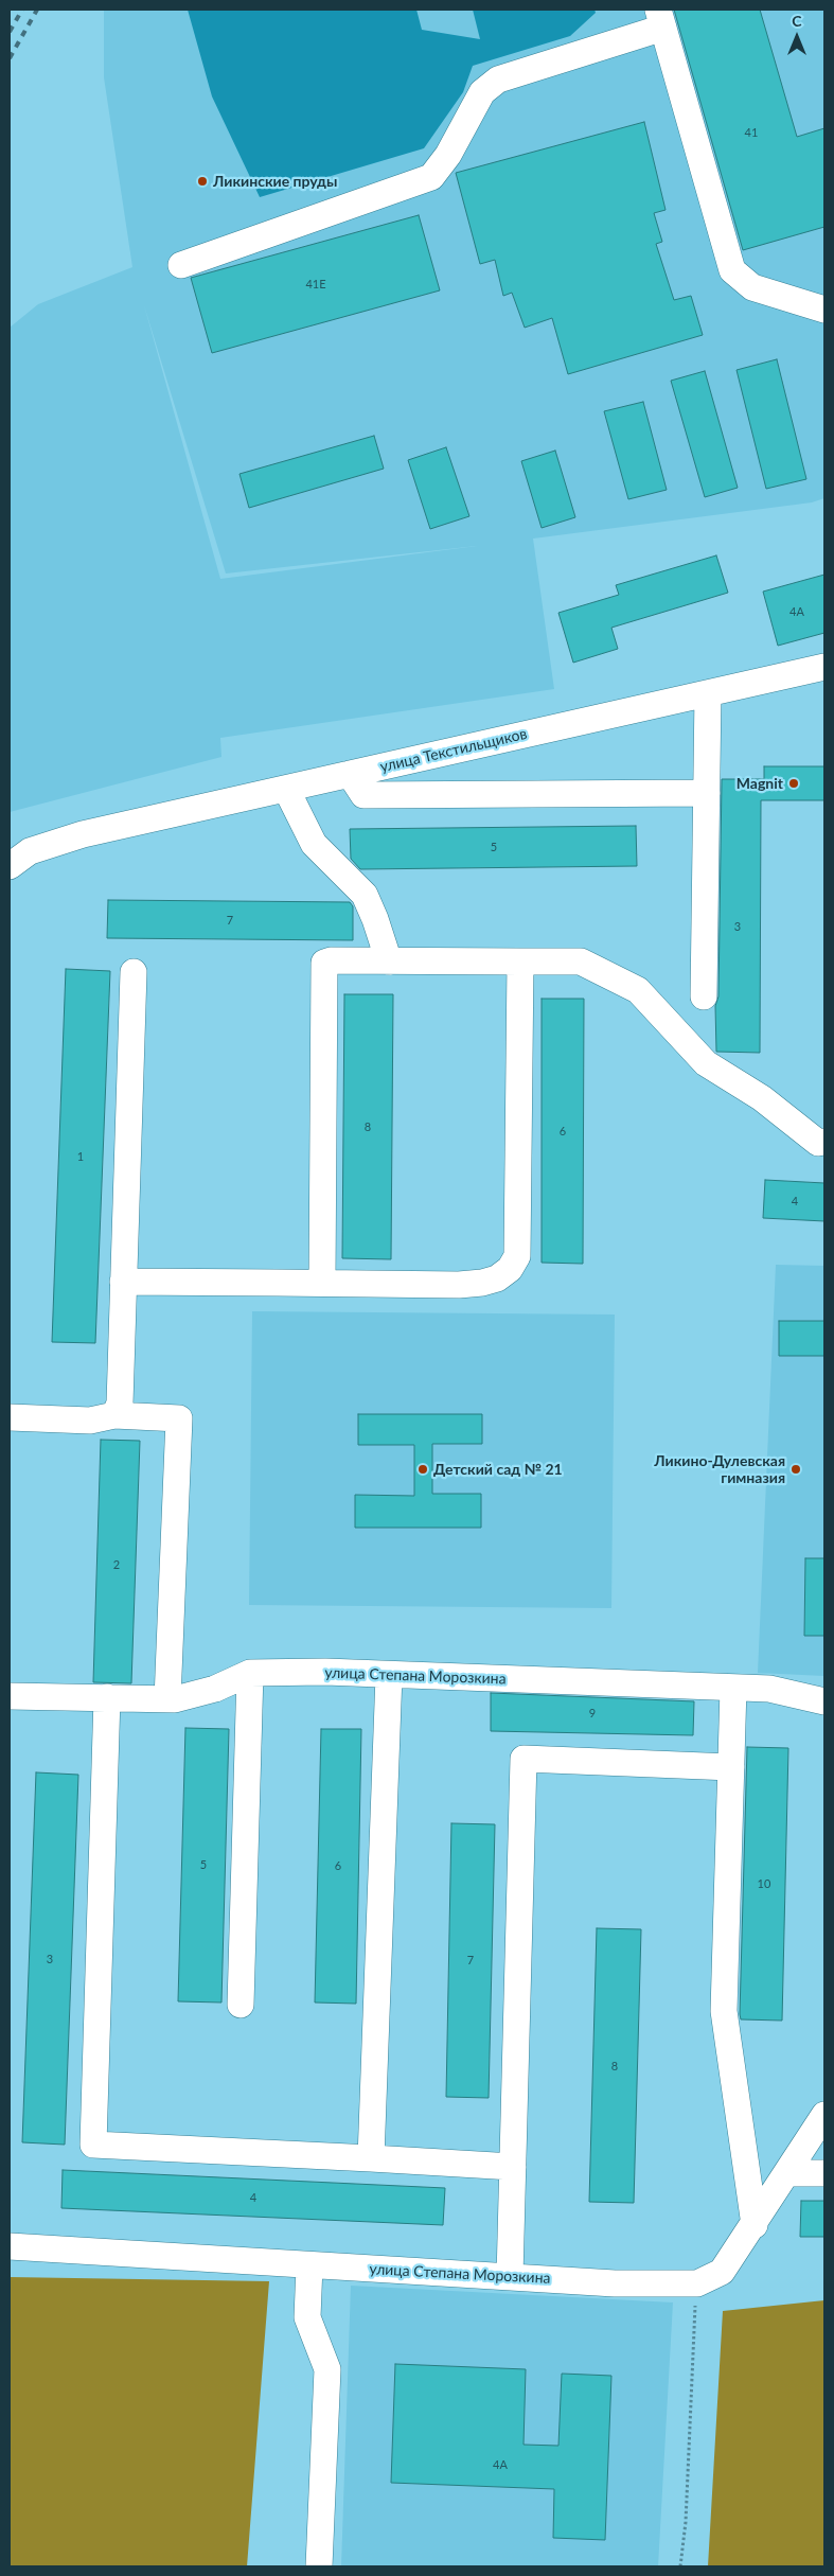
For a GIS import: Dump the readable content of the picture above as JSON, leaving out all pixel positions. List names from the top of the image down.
{
  "streets": {
    "street": ["улица Текстильщиков", "улица Степана Морозкина"]
  },
  "places": [
    "Ликинские пруды",
    "Magnit",
    "Детский сад № 21",
    "Ликино-Дулевская гимназия"
  ],
  "house_numbers": [
    "41",
    "41Е",
    "4А",
    "5",
    "7",
    "3",
    "8",
    "6",
    "1",
    "4",
    "2",
    "9",
    "5",
    "6",
    "10",
    "3",
    "7",
    "8",
    "4",
    "4А"
  ],
  "north": "top"
}
